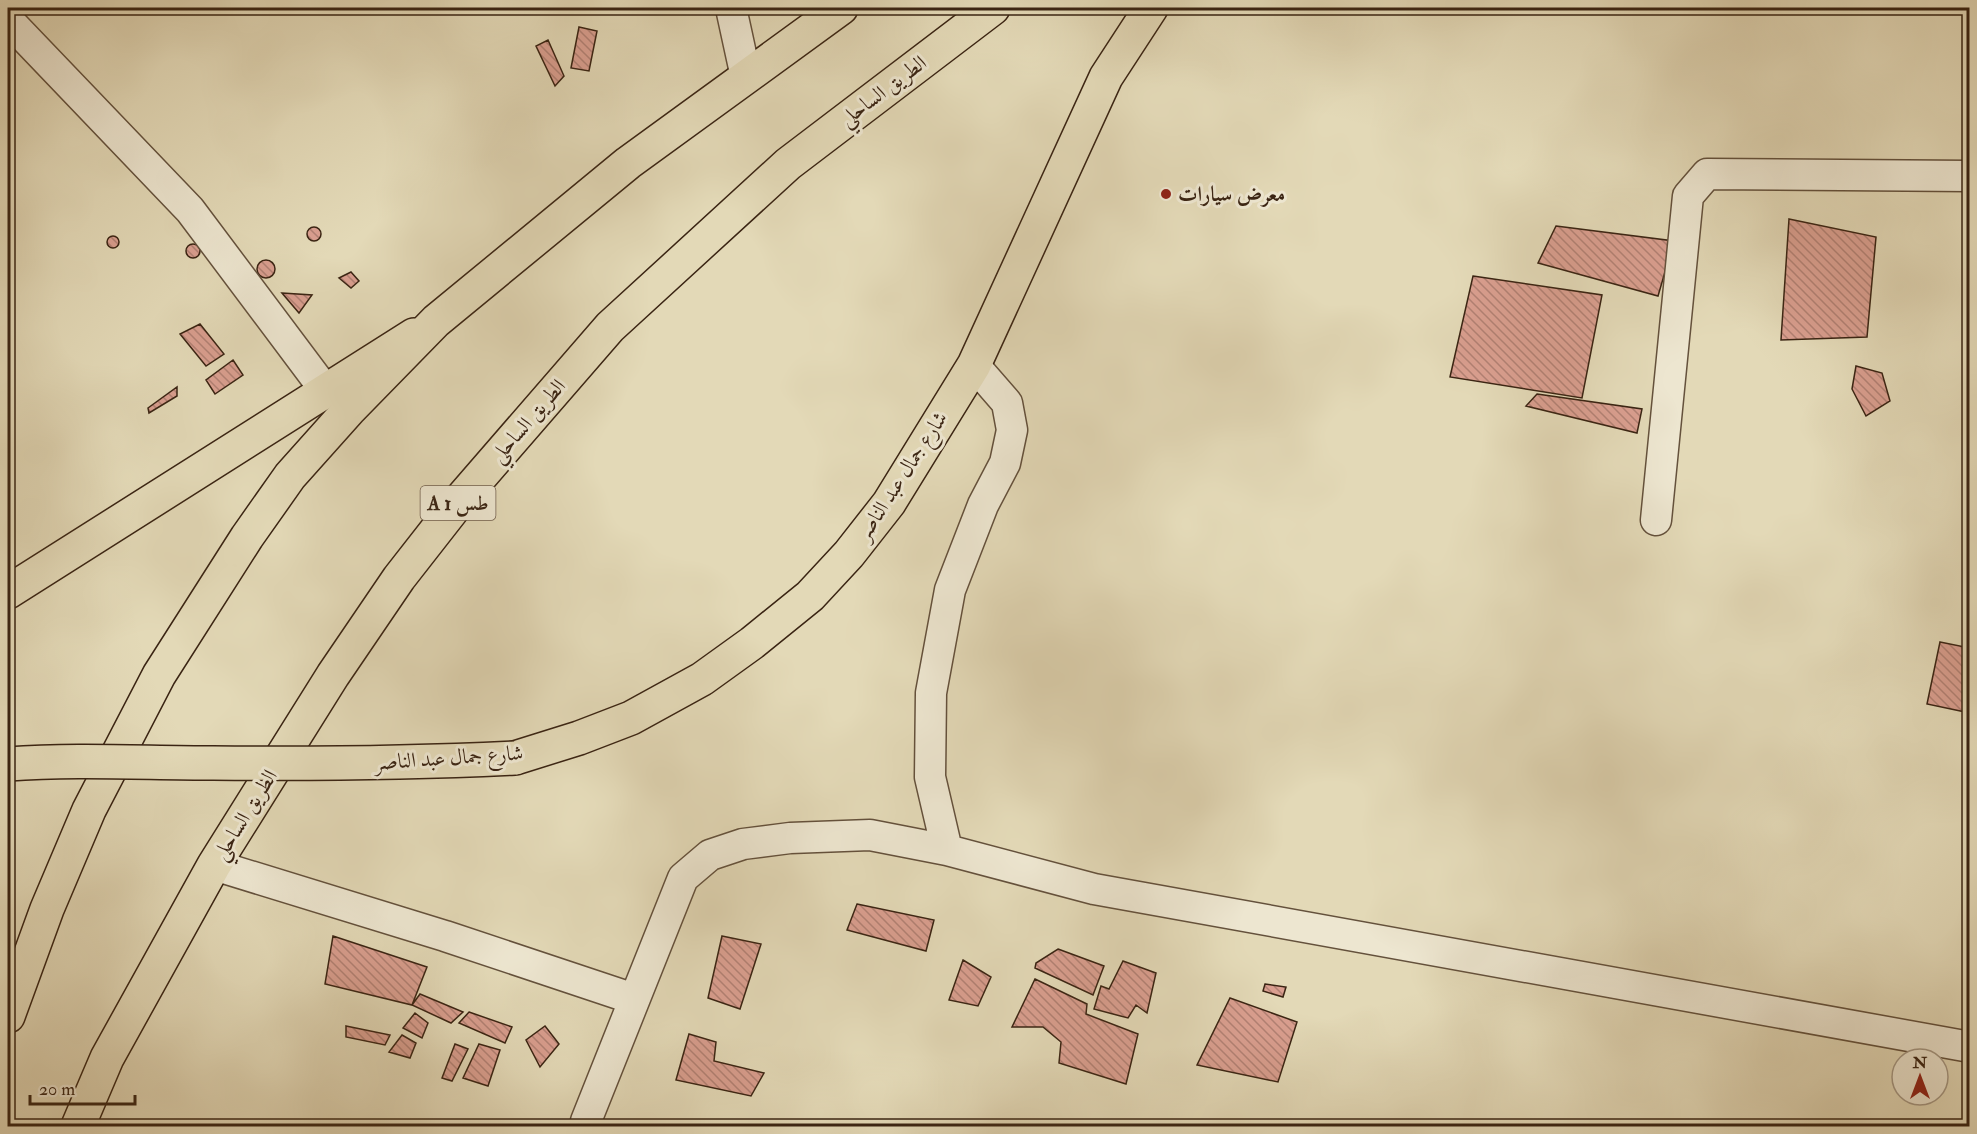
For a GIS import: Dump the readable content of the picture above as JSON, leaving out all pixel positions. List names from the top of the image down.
{
  "streets": {
    "main road": ["الطريق الساحلي", "شارع جمال عبد الناصر", "A 1 طس"]
  },
  "places": ["معرض سيارات"],
  "scale_bar": "20 m",
  "north": "top"
}
